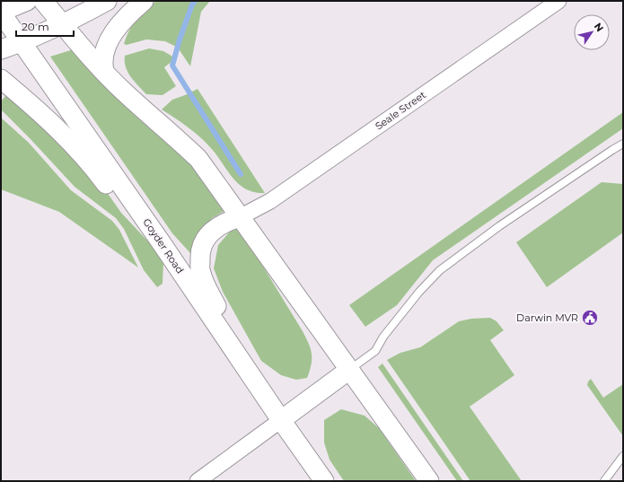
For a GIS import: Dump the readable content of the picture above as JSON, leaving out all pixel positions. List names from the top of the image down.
{
  "streets": {
    "street": ["Seale Street", "Goyder Road"]
  },
  "places": {
    "public building": ["Darwin MVR"]
  },
  "scale_bar": "20 m",
  "north": "top right"
}
